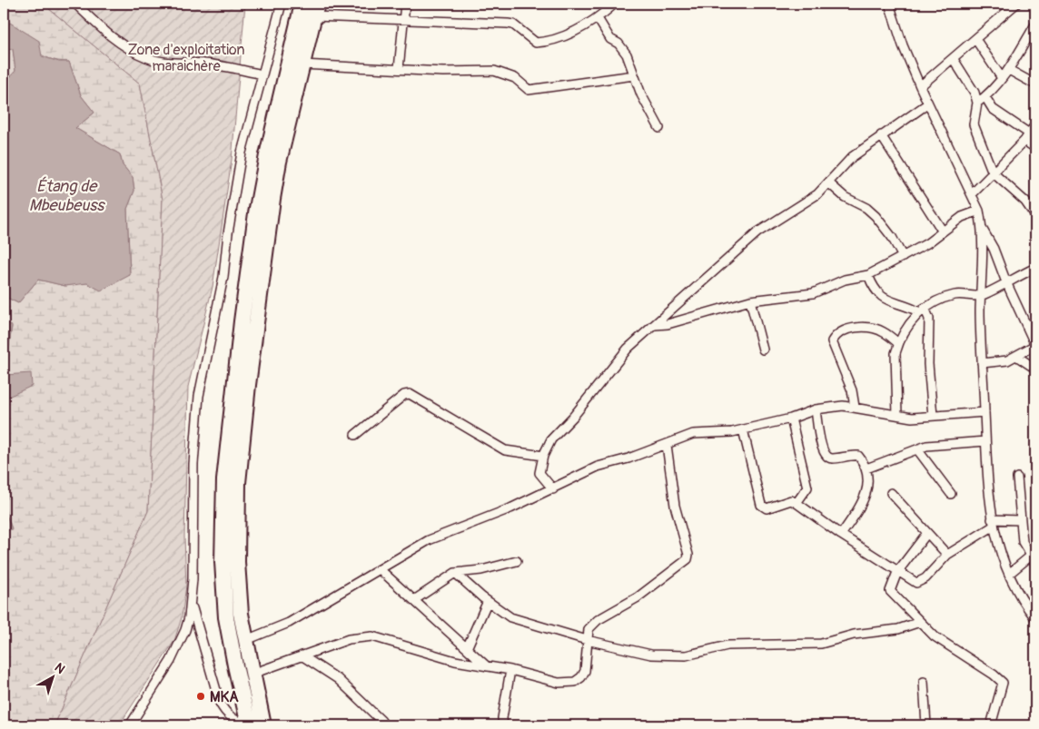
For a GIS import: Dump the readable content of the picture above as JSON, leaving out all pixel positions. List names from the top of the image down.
{
  "water": ["Étang de Mbeubeuss"],
  "parks": ["Zone d'exploitation maraichère"],
  "places": ["MKA"],
  "north": "top right"
}
